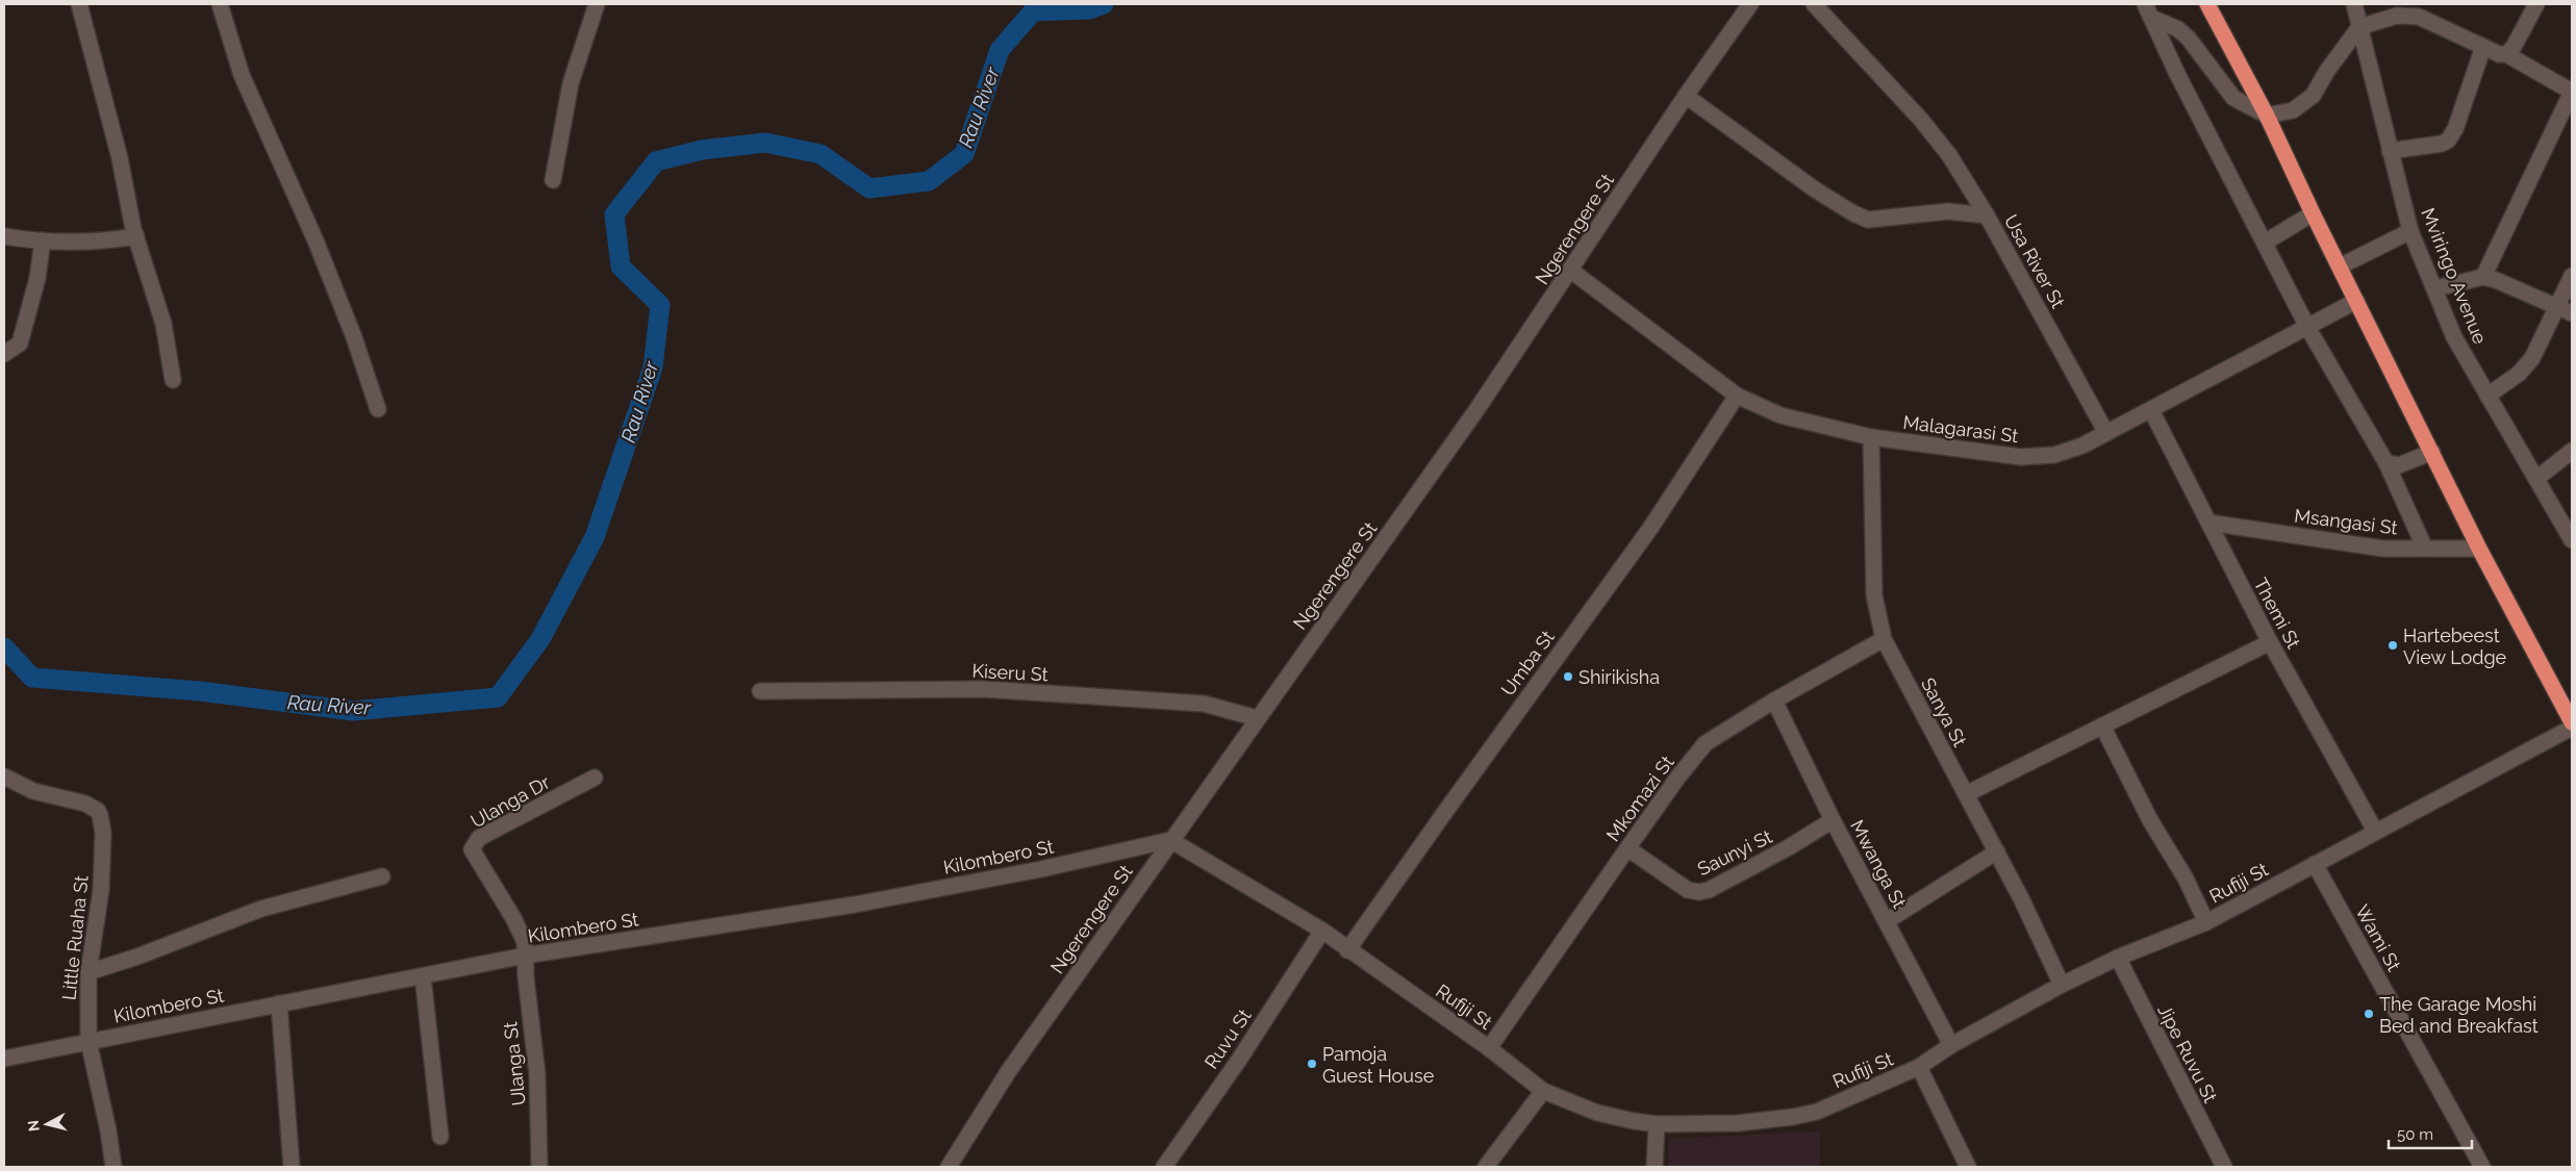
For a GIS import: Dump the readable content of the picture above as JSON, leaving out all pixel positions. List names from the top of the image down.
{
  "streets": {
    "street": [
      "Ngerengere St",
      "Usa River St",
      "Mviringo Avenue",
      "Malagarasi St",
      "Msangasi St",
      "Themi St",
      "Umba St",
      "Kiseru St",
      "Sanya St",
      "Mkomazi St",
      "Ulanga Dr",
      "Saunyi St",
      "Kilombero St",
      "Mwanga St",
      "Rufiji St",
      "Little Ruaha St",
      "Wami St",
      "Ruvu St",
      "Jipe Ruvu St",
      "Ulanga St"
    ]
  },
  "crossings": [
    ["Ngerengere St", "Usa River St"],
    ["Ngerengere St", "Malagarasi St"],
    ["Ngerengere St", "Kiseru St"],
    ["Ngerengere St", "Kilombero St"],
    ["Ngerengere St", "Rufiji St"],
    ["Usa River St", "Malagarasi St"],
    ["Malagarasi St", "Themi St"],
    ["Malagarasi St", "Umba St"],
    ["Malagarasi St", "Sanya St"],
    ["Msangasi St", "Themi St"],
    ["Themi St", "Rufiji St"],
    ["Umba St", "Rufiji St"],
    ["Sanya St", "Mkomazi St"],
    ["Sanya St", "Rufiji St"],
    ["Mkomazi St", "Saunyi St"],
    ["Mkomazi St", "Mwanga St"],
    ["Mkomazi St", "Rufiji St"],
    ["Ulanga Dr", "Kilombero St"],
    ["Ulanga Dr", "Ulanga St"],
    ["Saunyi St", "Mwanga St"],
    ["Kilombero St", "Rufiji St"],
    ["Kilombero St", "Little Ruaha St"],
    ["Kilombero St", "Ulanga St"],
    ["Mwanga St", "Rufiji St"],
    ["Rufiji St", "Wami St"],
    ["Rufiji St", "Ruvu St"],
    ["Rufiji St", "Jipe Ruvu St"]
  ],
  "water": ["Rau River"],
  "places": [
    "Hartebeest View Lodge",
    "Shirikisha",
    "The Garage Moshi Bed and Breakfast",
    "Pamoja Guest House"
  ],
  "scale_bar": "50 m",
  "north": "left"
}
